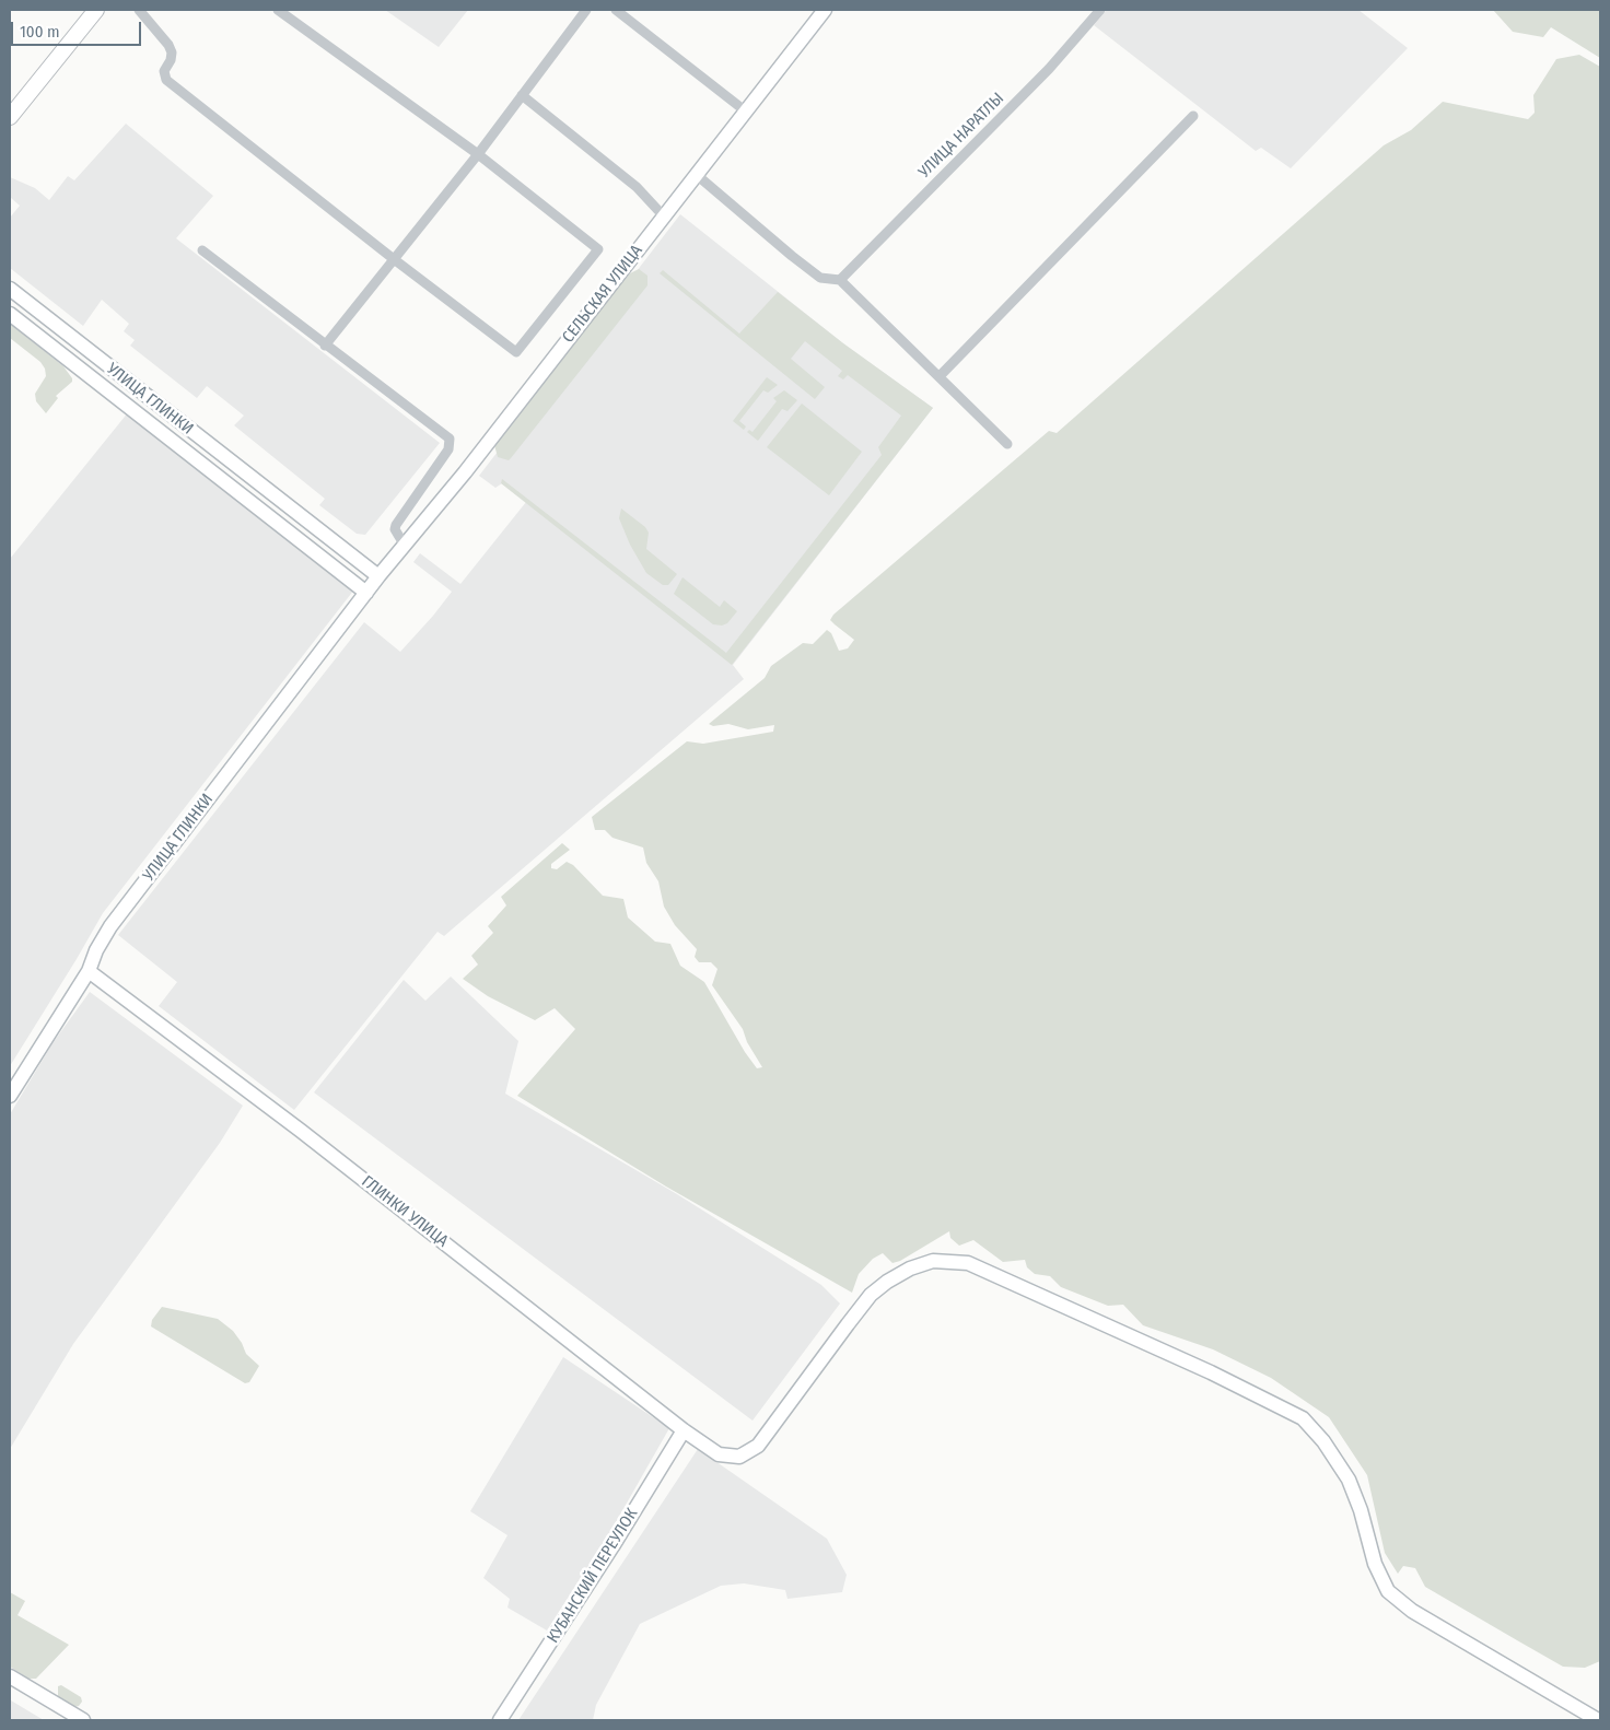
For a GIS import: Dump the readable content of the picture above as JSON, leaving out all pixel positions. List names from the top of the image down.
{
  "streets": {
    "main road": [
      "СЕЛЬСКАЯ УЛИЦА",
      "УЛИЦА ГЛИНКИ",
      "ГЛИНКИ УЛИЦА",
      "КУБАНСКИЙ ПЕРЕУЛОК"
    ],
    "street": ["УЛИЦА НАРАТЛЫ"]
  },
  "crossings": [
    ["СЕЛЬСКАЯ УЛИЦА", "УЛИЦА ГЛИНКИ"],
    ["УЛИЦА ГЛИНКИ", "ГЛИНКИ УЛИЦА"],
    ["ГЛИНКИ УЛИЦА", "КУБАНСКИЙ ПЕРЕУЛОК"]
  ],
  "scale_bar": "100 m"
}
